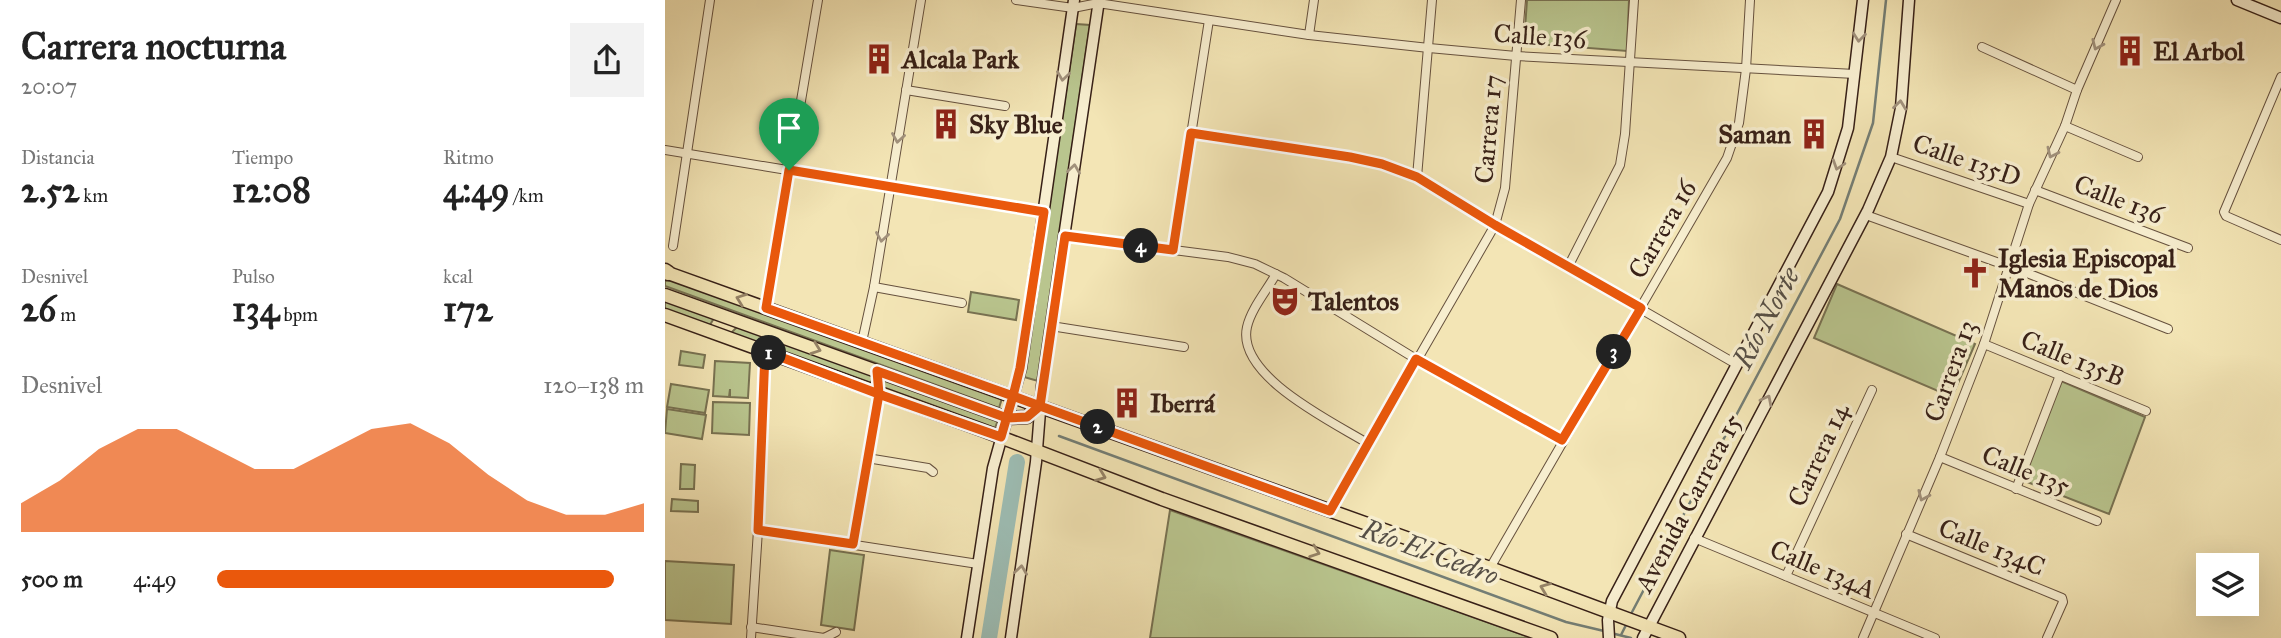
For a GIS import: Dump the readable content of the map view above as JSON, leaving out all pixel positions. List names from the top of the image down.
{
  "streets": {
    "main road": ["Avenida Carrera 15"],
    "street": [
      "Calle 136",
      "Carrera 17",
      "Calle 135D",
      "Carrera 16",
      "Calle 135B",
      "Carrera 13",
      "Carrera 14",
      "Calle 135",
      "Calle 134C",
      "Calle 134A"
    ]
  },
  "crossings": [
    ["Calle 136", "Carrera 17"],
    ["Calle 136", "Carrera 16"],
    ["Calle 136", "Carrera 13"],
    ["Calle 136", "Avenida Carrera 15"],
    ["Calle 135D", "Carrera 13"],
    ["Calle 135D", "Avenida Carrera 15"],
    ["Calle 135B", "Carrera 13"],
    ["Carrera 13", "Calle 135"],
    ["Carrera 13", "Calle 134C"],
    ["Carrera 13", "Calle 134A"],
    ["Carrera 14", "Calle 134A"],
    ["Avenida Carrera 15", "Calle 134A"]
  ],
  "one_way": ["Carrera 13"],
  "water": ["Río Norte", "Río El Cedro"],
  "places": {
    "building": [
      "El Arbol",
      "Alcala Park",
      "Sky Blue",
      "Saman",
      "Iberrá"
    ],
    "church": ["Iglesia Episcopal Manos de Dios"],
    "theatre": ["Talentos"]
  },
  "page": {
    "heading": ["Carrera nocturna", "20:07"],
    "stats": [
      ["Distancia", "2.52 km"],
      ["Tiempo", "12:08"],
      ["Ritmo", "4:49 /km"],
      ["Desnivel", "26 m"],
      ["Pulso", "134 bpm"],
      ["kcal", "172"]
    ],
    "pins": [
      "4",
      "3",
      "1",
      "2"
    ],
    "chart": ["Desnivel", "120–138 m"],
    "list": [
      {
        "name": "500 m",
        "note": "4:49"
      }
    ]
  }
}
